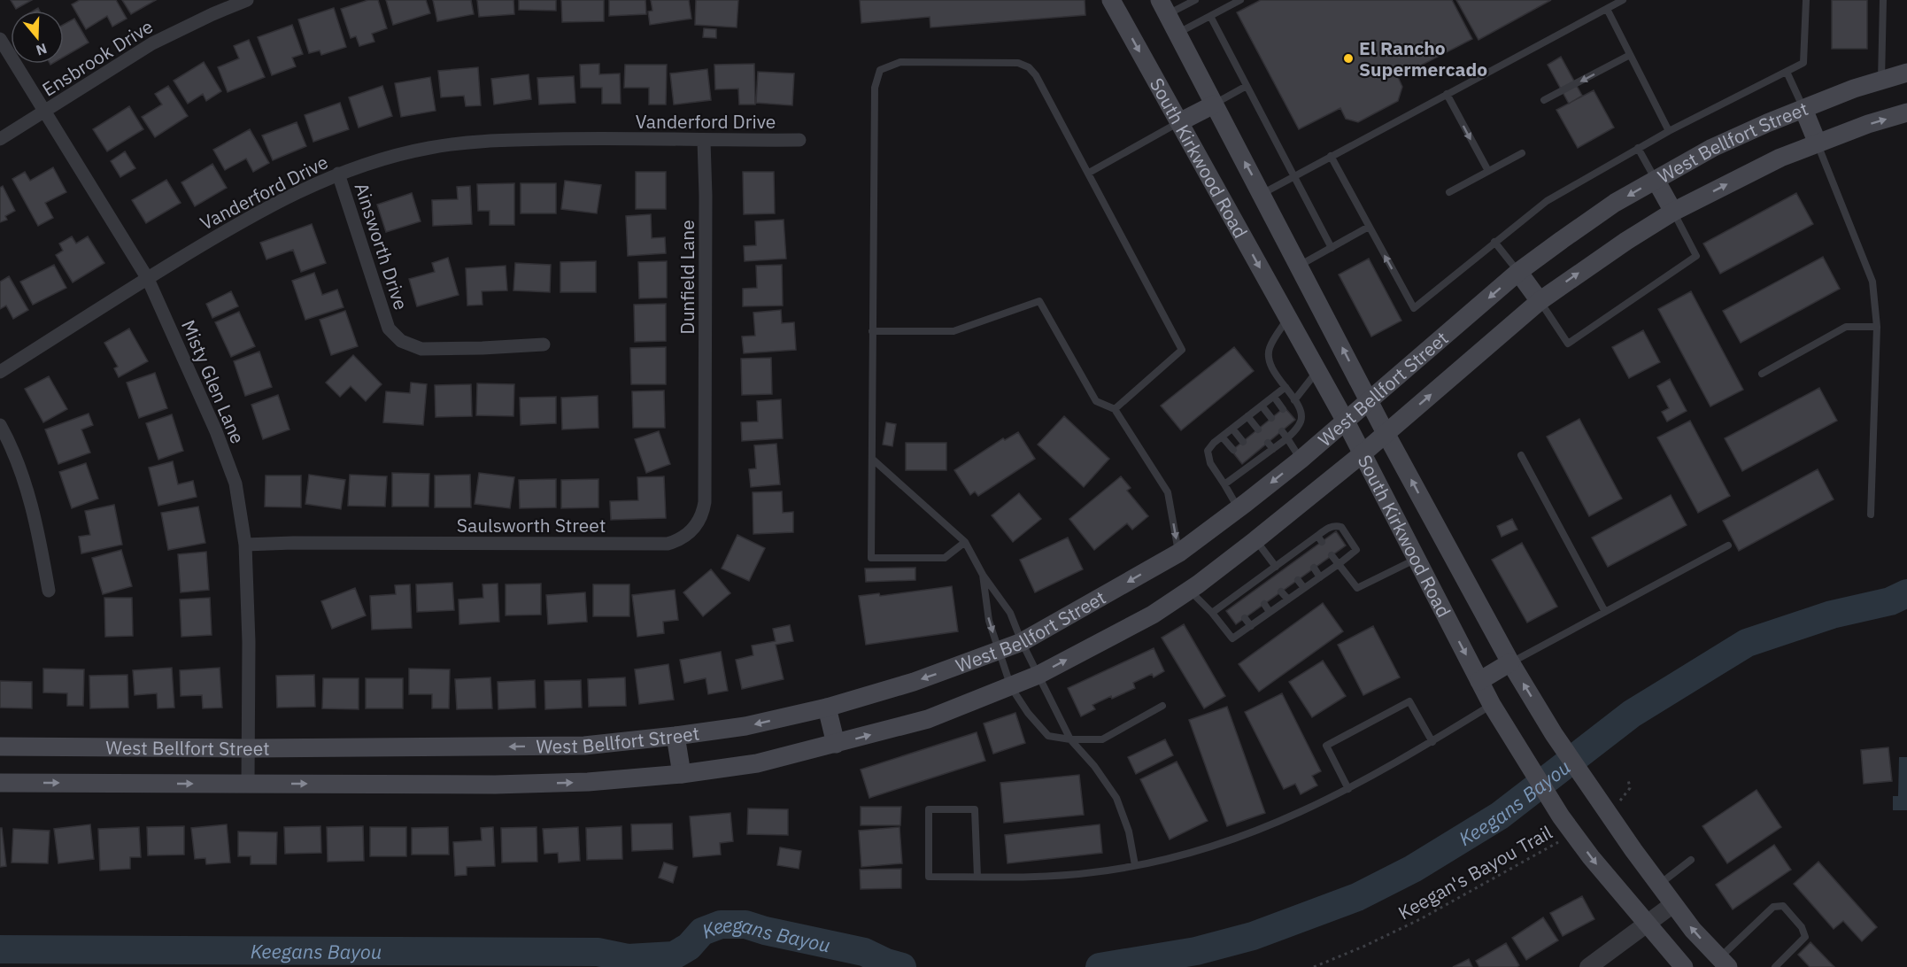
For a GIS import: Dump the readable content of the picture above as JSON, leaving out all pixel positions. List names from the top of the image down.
{
  "streets": {
    "main road": ["West Bellfort Street", "South Kirkwood Road"],
    "street": [
      "Ensbrook Drive",
      "Vanderford Drive",
      "Ainsworth Drive",
      "Dunfield Lane",
      "Misty Glen Lane",
      "Saulsworth Street"
    ],
    "path": ["Keegan's Bayou Trail"]
  },
  "crossings": [
    ["Ensbrook Drive", "Misty Glen Lane"],
    ["Vanderford Drive", "Ainsworth Drive"],
    ["Vanderford Drive", "Dunfield Lane"],
    ["Vanderford Drive", "Misty Glen Lane"],
    ["West Bellfort Street", "South Kirkwood Road"],
    ["West Bellfort Street", "Misty Glen Lane"],
    ["South Kirkwood Road", "Keegan's Bayou Trail"],
    ["Dunfield Lane", "Saulsworth Street"],
    ["Misty Glen Lane", "Saulsworth Street"]
  ],
  "water": ["Keegans Bayou"],
  "places": ["El Rancho Supermercado"],
  "north": "bottom"
}
